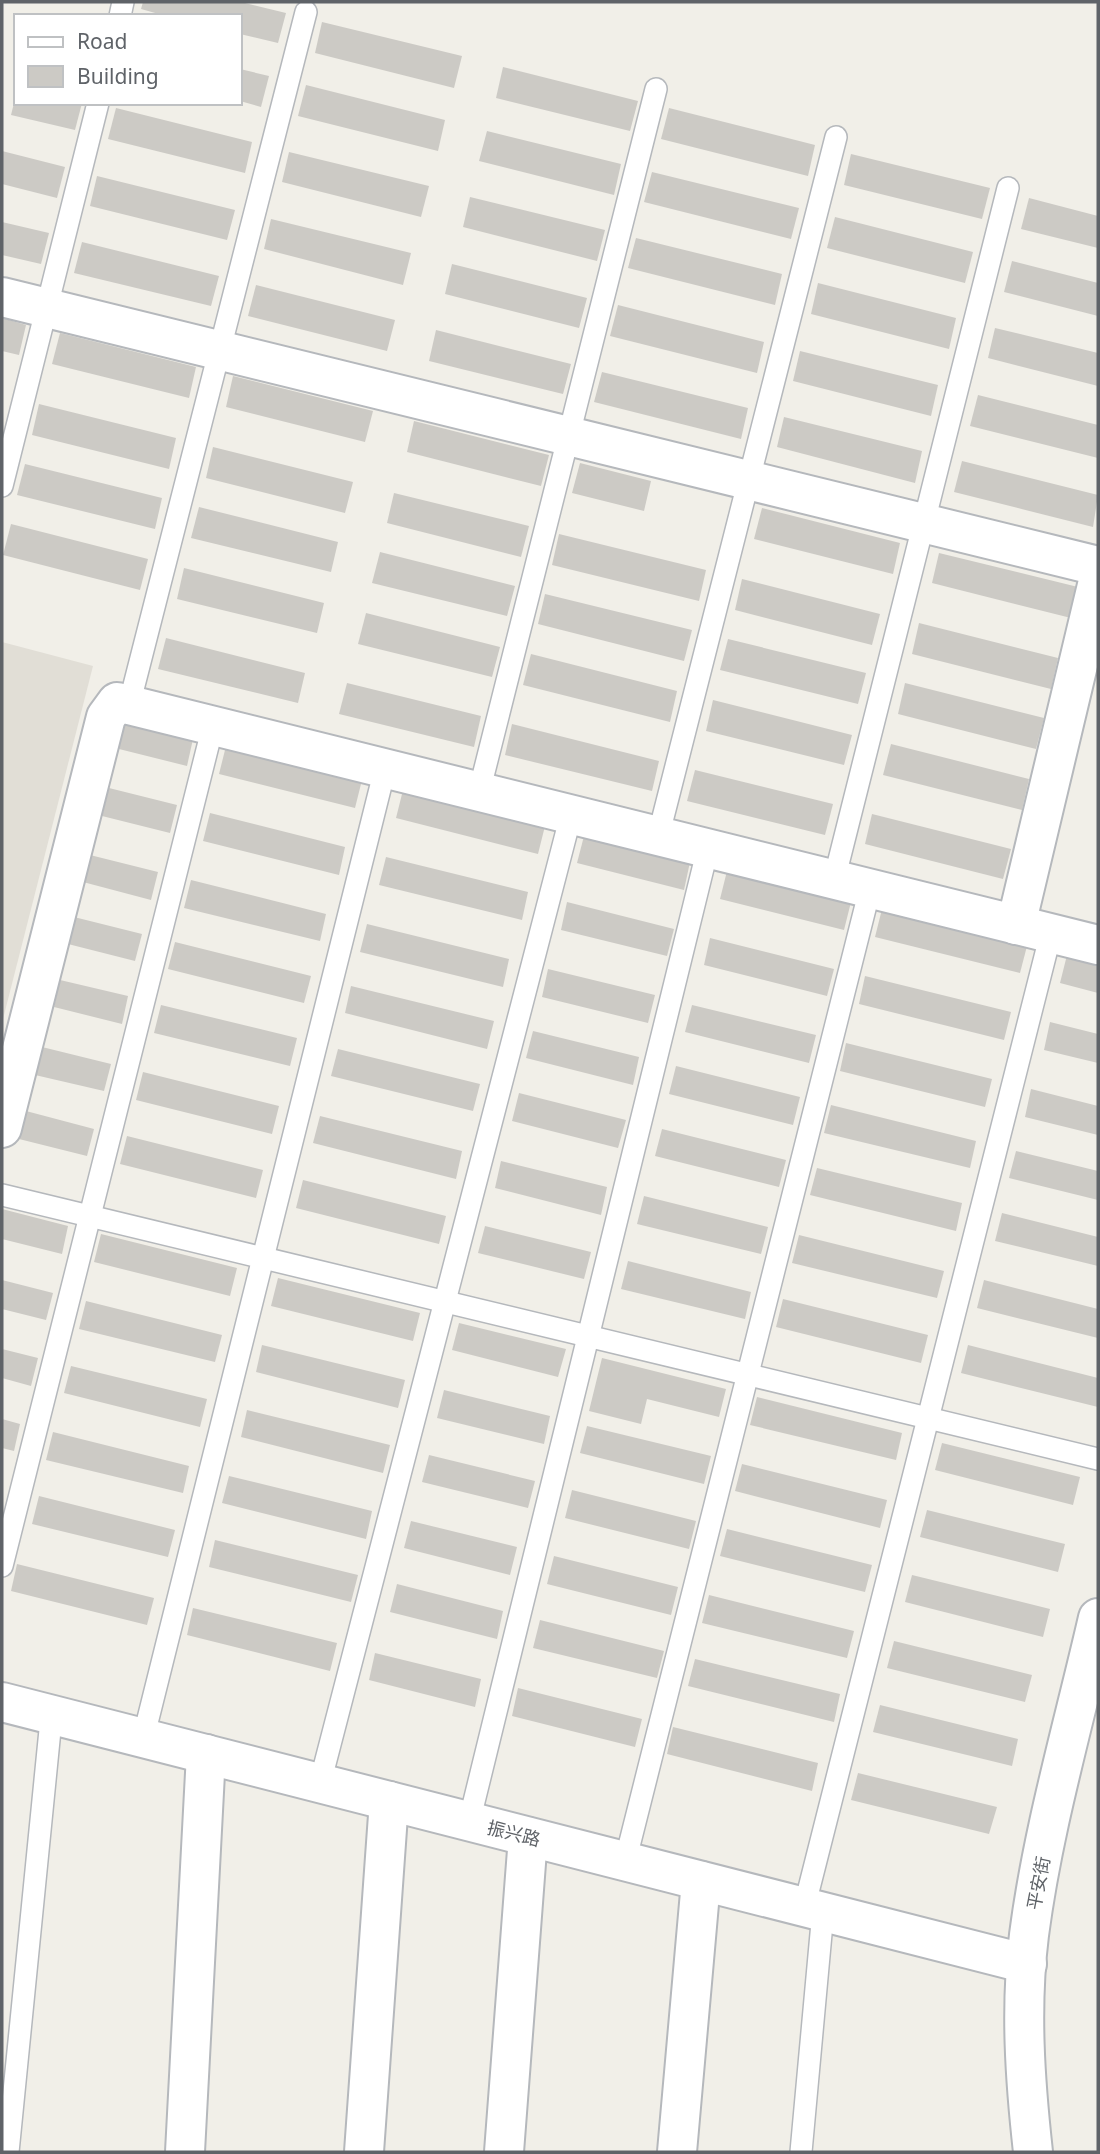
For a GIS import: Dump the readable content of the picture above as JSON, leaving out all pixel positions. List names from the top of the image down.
{
  "streets": {
    "street": ["振兴路", "平安街"]
  },
  "crossings": [
    ["振兴路", "平安街"]
  ],
  "legend": ["Road", "Building"]
}
